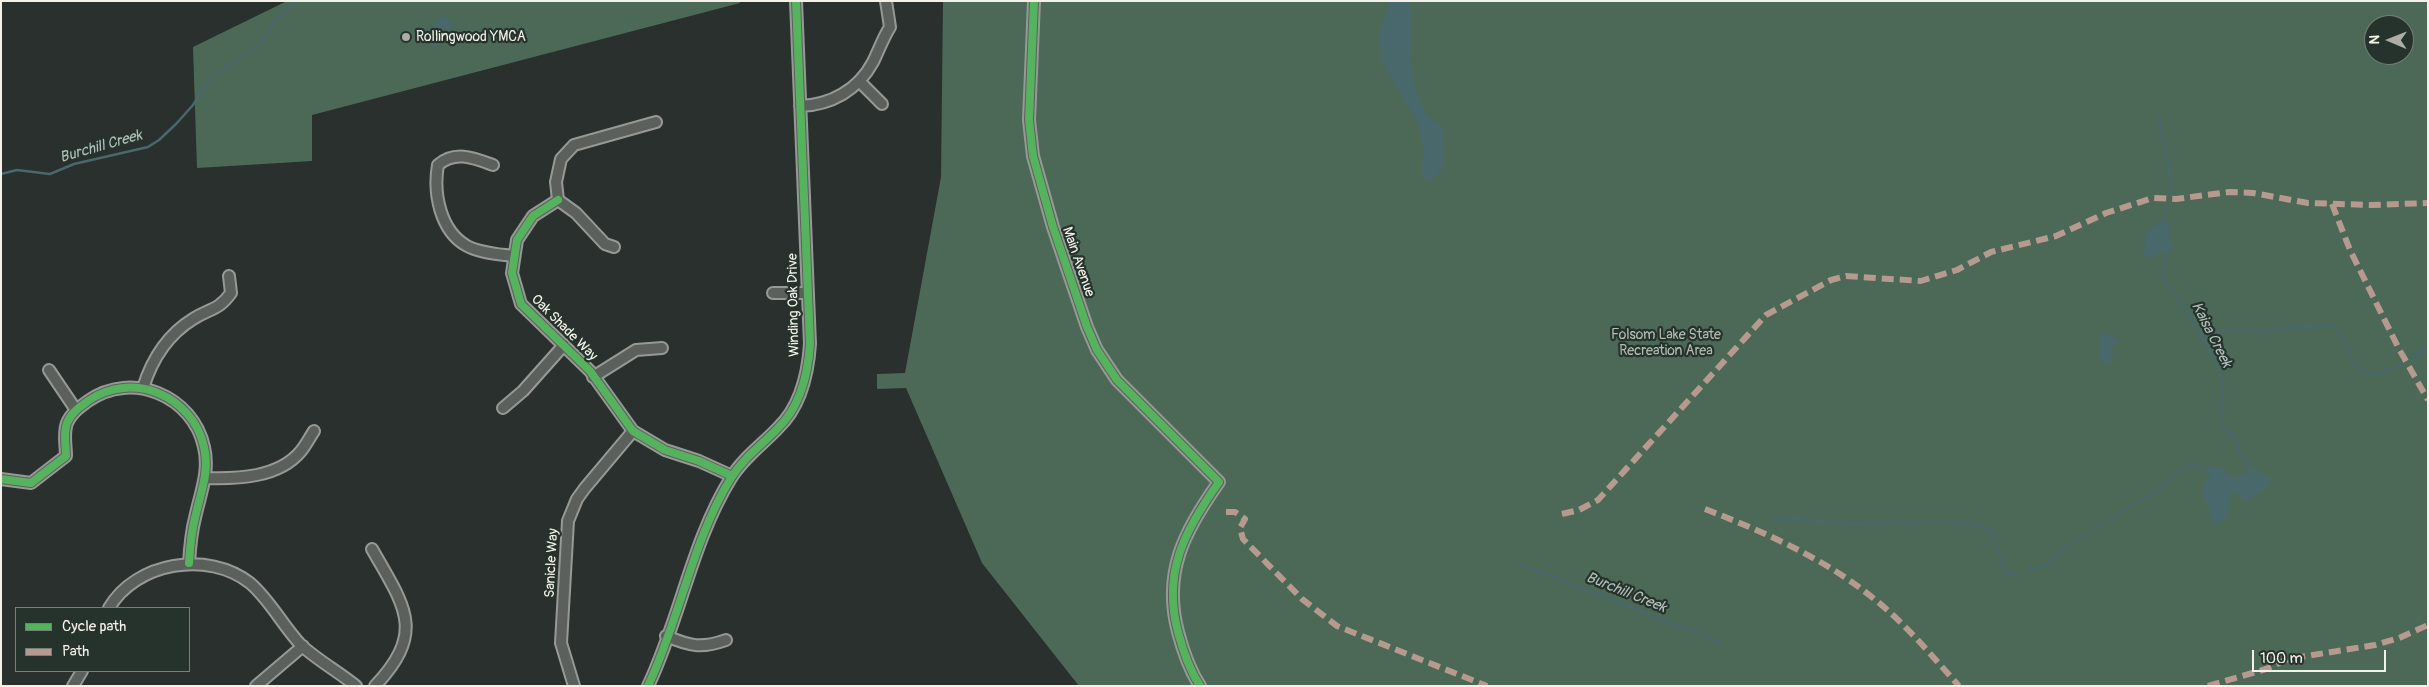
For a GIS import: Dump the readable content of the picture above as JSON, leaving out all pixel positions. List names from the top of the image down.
{
  "streets": {
    "street": [
      "Main Avenue",
      "Winding Oak Drive",
      "Oak Shade Way",
      "Sanicle Way"
    ]
  },
  "crossings": [
    ["Winding Oak Drive", "Oak Shade Way"],
    ["Oak Shade Way", "Sanicle Way"]
  ],
  "water": ["Burchill Creek", "Kaisa Creek"],
  "parks": ["Folsom Lake State Recreation Area"],
  "places": ["Rollingwood YMCA"],
  "legend": ["Cycle path", "Path"],
  "scale_bar": "100 m",
  "north": "left"
}
